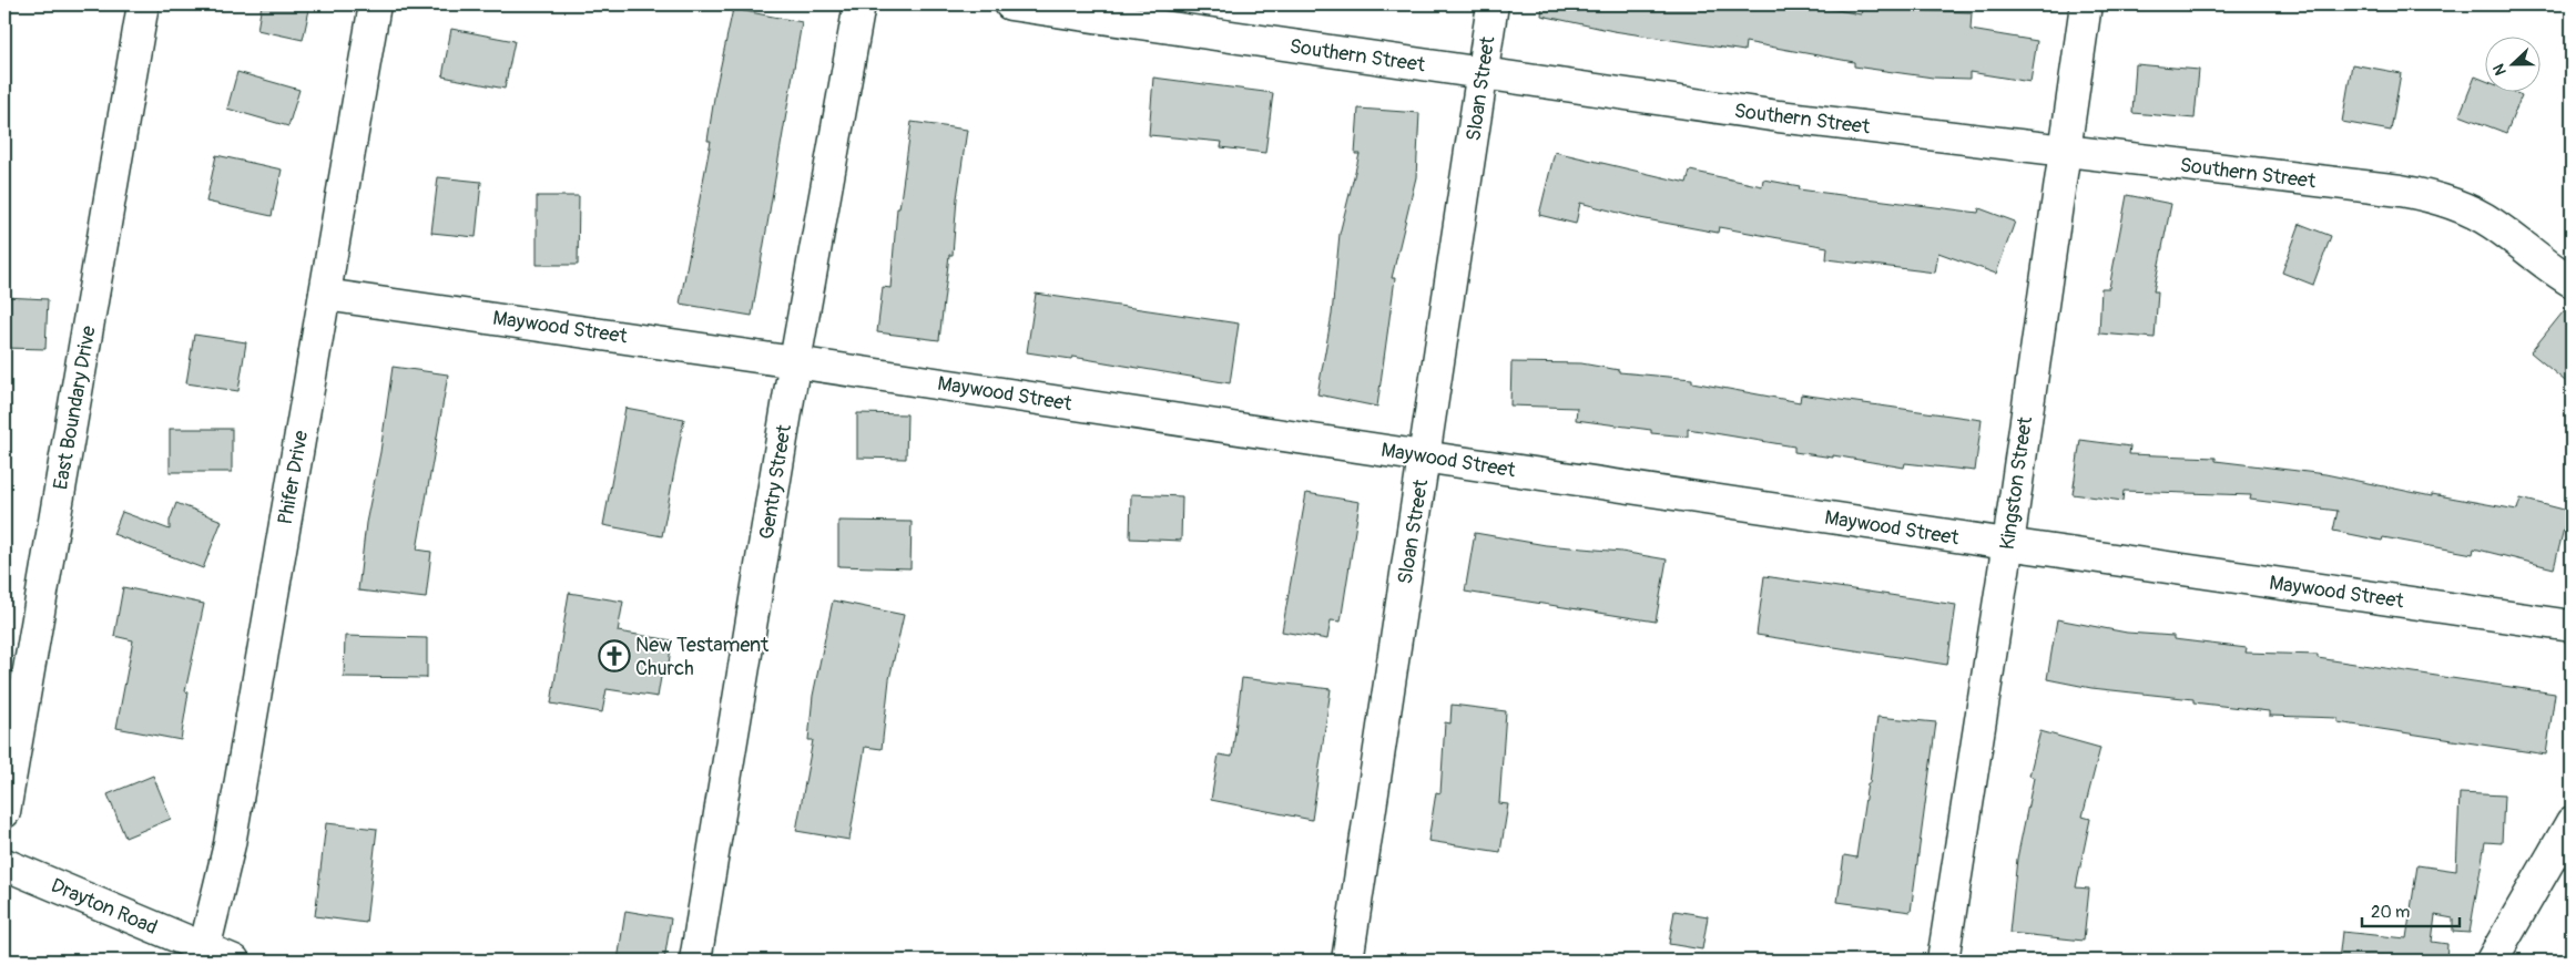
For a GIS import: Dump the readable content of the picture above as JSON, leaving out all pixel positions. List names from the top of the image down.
{
  "streets": {
    "street": [
      "Southern Street",
      "Sloan Street",
      "Maywood Street",
      "East Boundary Drive",
      "Phifer Drive",
      "Gentry Street",
      "Kingston Street",
      "Drayton Road"
    ]
  },
  "crossings": [
    ["Southern Street", "Sloan Street"],
    ["Southern Street", "Kingston Street"],
    ["Sloan Street", "Maywood Street"],
    ["Maywood Street", "Phifer Drive"],
    ["Maywood Street", "Gentry Street"],
    ["Maywood Street", "Kingston Street"],
    ["Phifer Drive", "Drayton Road"]
  ],
  "places": {
    "church": ["New Testament Church"]
  },
  "scale_bar": "20 m",
  "north": "left"
}
